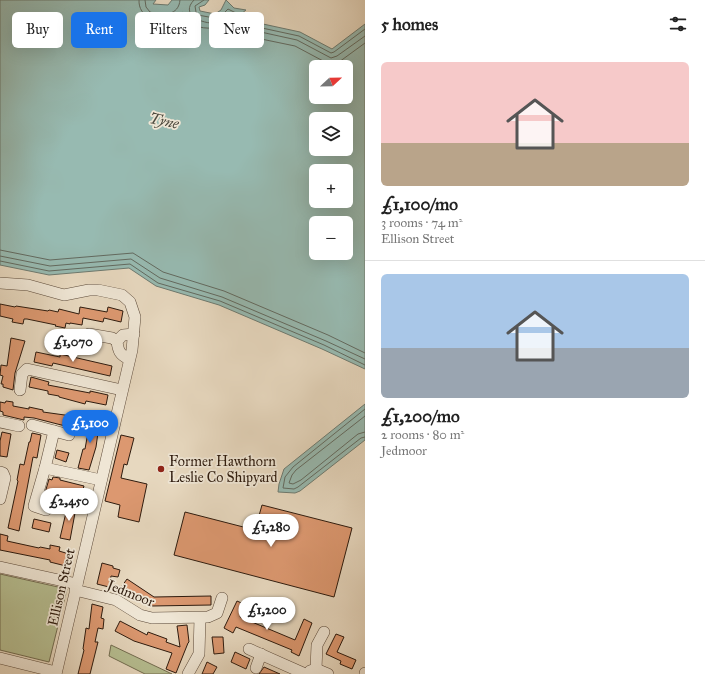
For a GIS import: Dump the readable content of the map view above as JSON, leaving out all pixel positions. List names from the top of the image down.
{
  "streets": {
    "street": ["Ellison Street", "Jedmoor"]
  },
  "crossings": [
    ["Ellison Street", "Jedmoor"]
  ],
  "water": ["Tyne"],
  "places": ["Former Hawthorn Leslie Co Shipyard"],
  "north": "right",
  "page": {
    "heading": "5 homes",
    "chip": [
      "Buy",
      "Rent",
      "Filters",
      "New"
    ],
    "list": [
      {
        "name": "£1,100/mo",
        "note": "3 rooms · 74 m² · Ellison Street"
      },
      {
        "name": "£1,200/mo",
        "note": "2 rooms · 80 m² · Jedmoor"
      }
    ],
    "map_buttons": ["+", "−"],
    "price": [
      "£1,070",
      "£1,100",
      "£2,450",
      "£1,280",
      "£1,200"
    ]
  }
}
